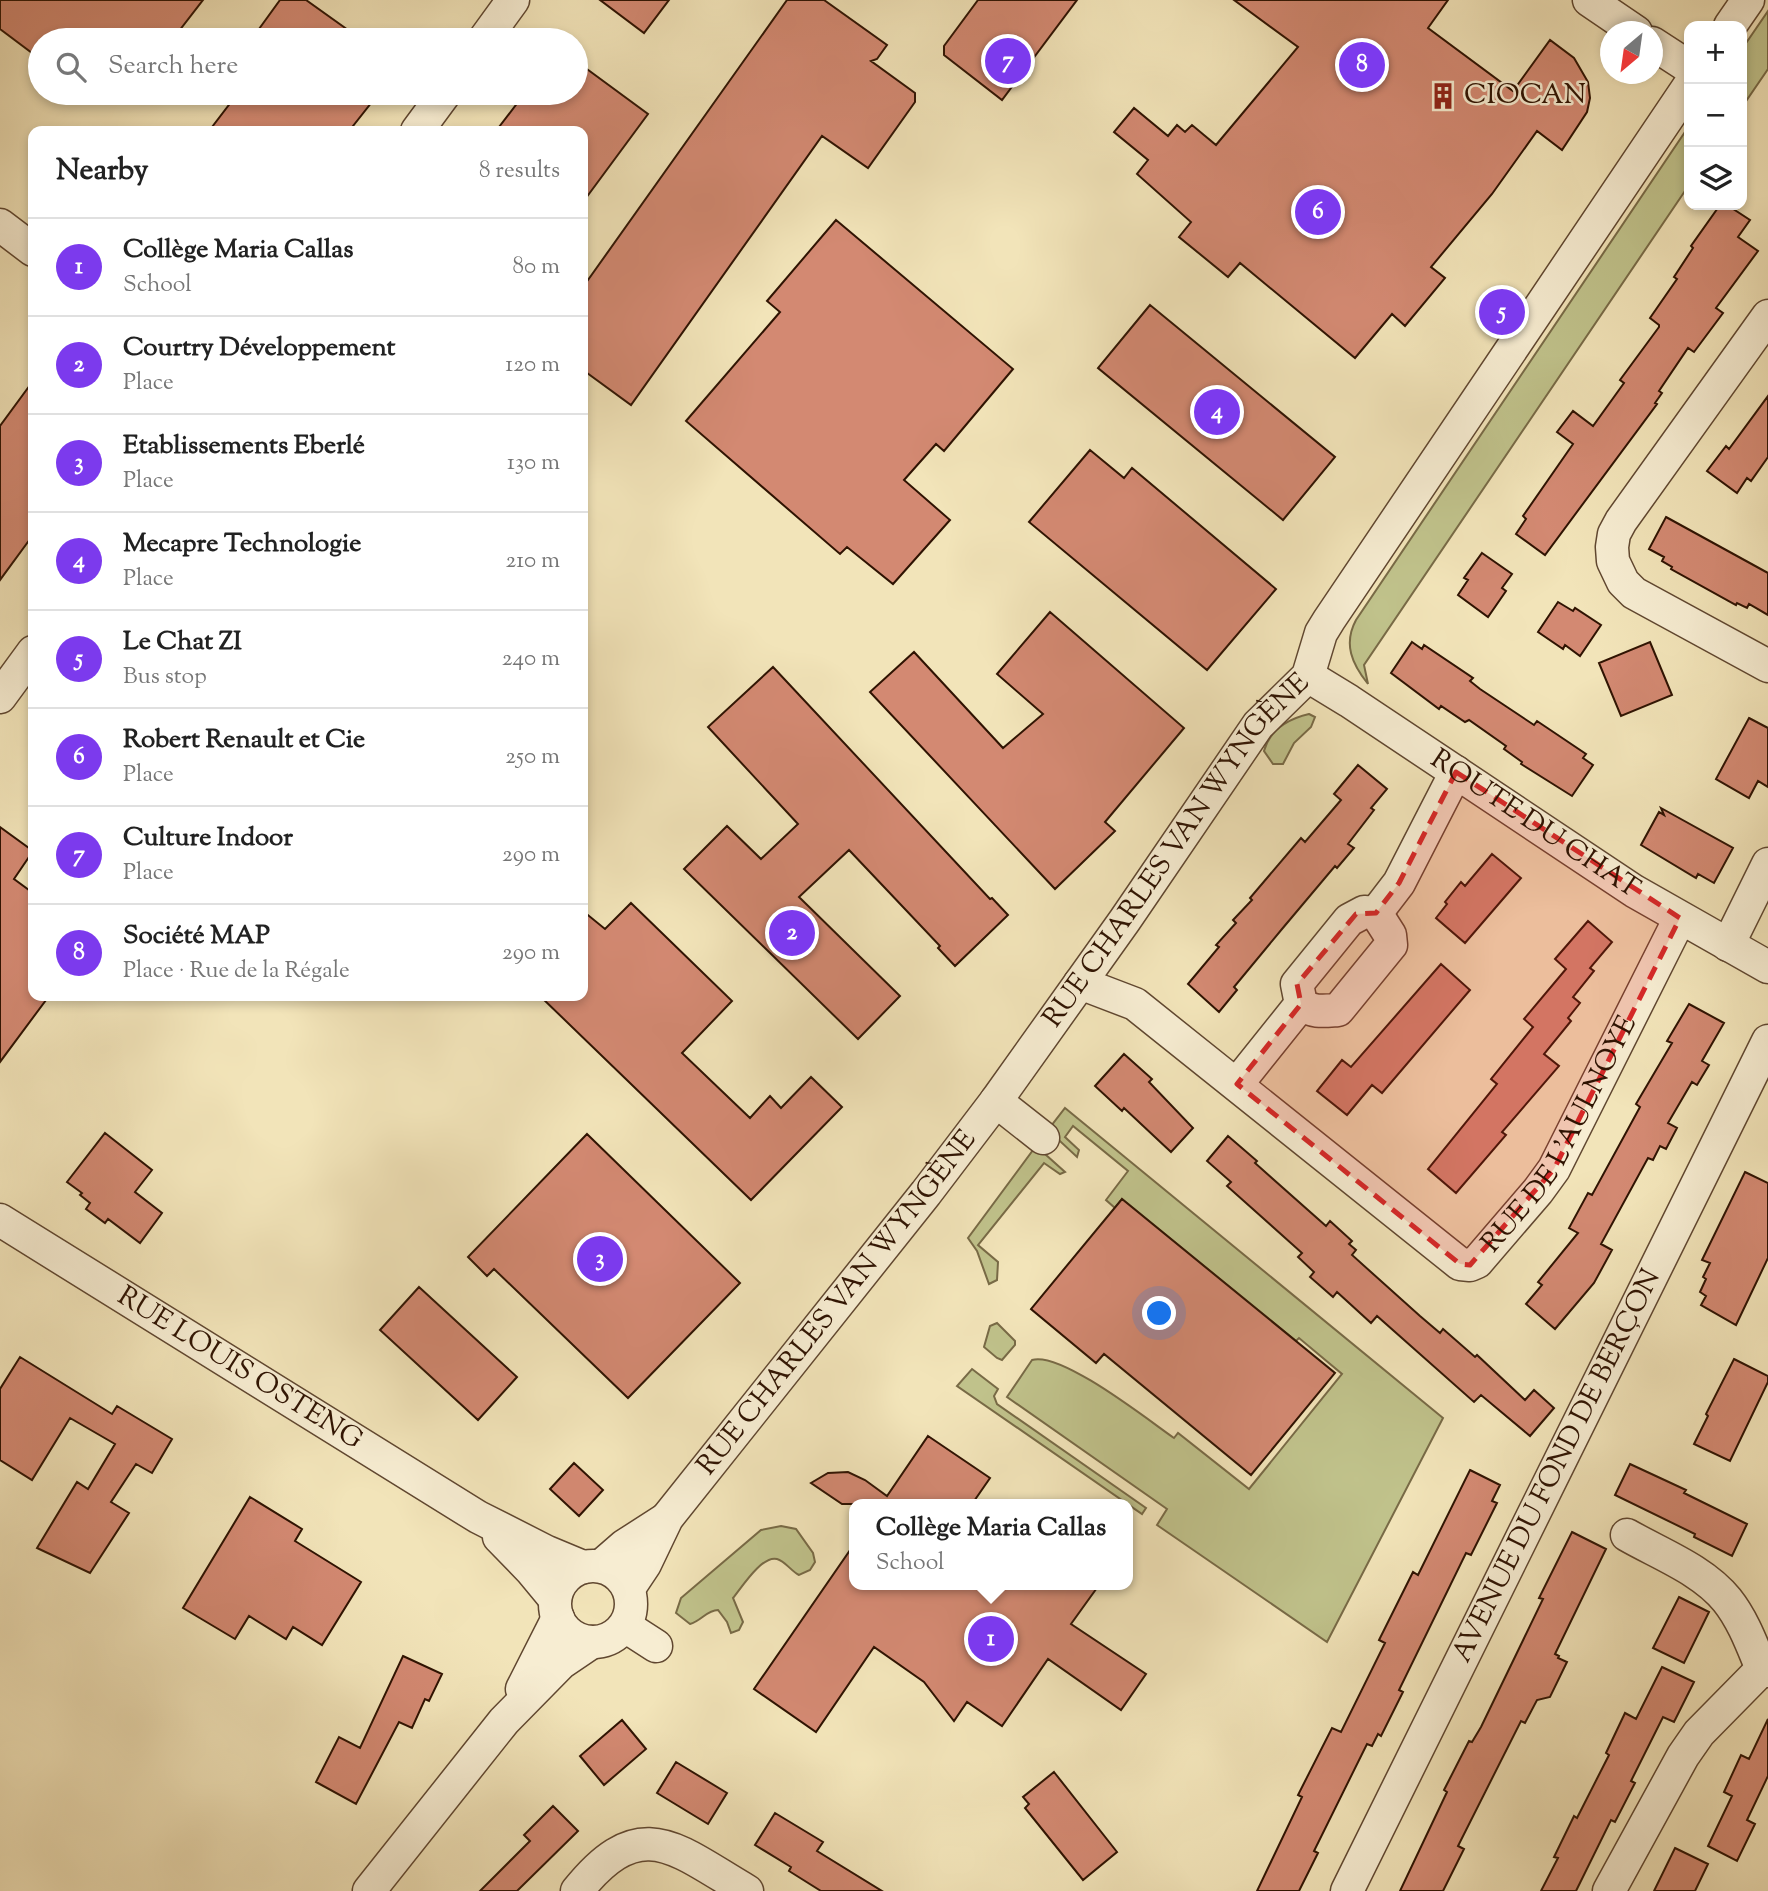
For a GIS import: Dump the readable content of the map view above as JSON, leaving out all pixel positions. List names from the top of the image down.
{
  "streets": {
    "street": [
      "ROUTE DU CHAT",
      "RUE CHARLES VAN WYNGÈNE",
      "RUE DE L'AULNOYE",
      "RUE LOUIS OSTENG",
      "AVENUE DU FOND DE BERÇON"
    ]
  },
  "crossings": [
    ["ROUTE DU CHAT", "RUE CHARLES VAN WYNGÈNE"],
    ["ROUTE DU CHAT", "RUE DE L'AULNOYE"],
    ["RUE CHARLES VAN WYNGÈNE", "RUE DE L'AULNOYE"],
    ["RUE CHARLES VAN WYNGÈNE", "RUE LOUIS OSTENG"]
  ],
  "places": {
    "building": ["CIOCAN"]
  },
  "north": "bottom left",
  "page": {
    "map_buttons": ["+", "−"],
    "search": "Search here",
    "pins": [
      "7",
      "8",
      "6",
      "5",
      "4",
      "2",
      "3",
      "1"
    ],
    "heading": ["Nearby", "8 results"],
    "list": [
      {
        "mark": "1",
        "name": "Collège Maria Callas",
        "note": "School",
        "value": "80 m"
      },
      {
        "mark": "2",
        "name": "Courtry Développement",
        "note": "Place",
        "value": "120 m"
      },
      {
        "mark": "3",
        "name": "Etablissements Eberlé",
        "note": "Place",
        "value": "130 m"
      },
      {
        "mark": "4",
        "name": "Mecapre Technologie",
        "note": "Place",
        "value": "210 m"
      },
      {
        "mark": "5",
        "name": "Le Chat ZI",
        "note": "Bus stop",
        "value": "240 m"
      },
      {
        "mark": "6",
        "name": "Robert Renault et Cie",
        "note": "Place",
        "value": "250 m"
      },
      {
        "mark": "7",
        "name": "Culture Indoor",
        "note": "Place",
        "value": "290 m"
      },
      {
        "mark": "8",
        "name": "Société MAP",
        "note": "Place · Rue de la Régale",
        "value": "290 m"
      }
    ],
    "popup": ["Collège Maria Callas", "School"]
  }
}
